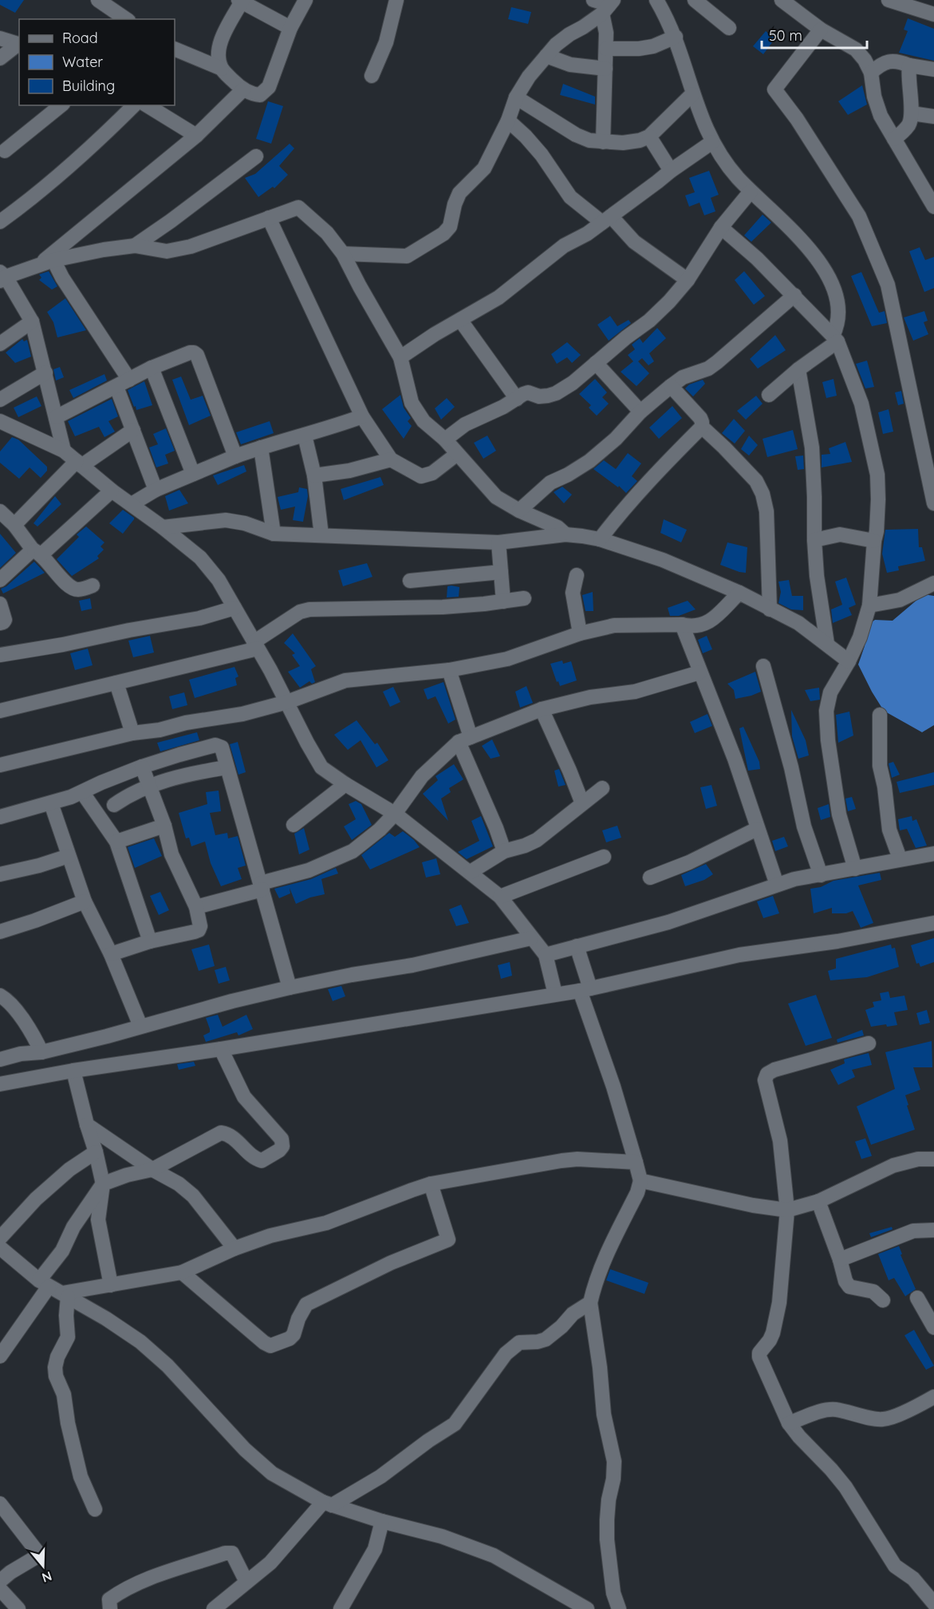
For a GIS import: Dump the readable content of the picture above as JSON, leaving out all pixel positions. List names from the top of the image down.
{
  "legend": ["Road", "Water", "Building"],
  "scale_bar": "50 m",
  "north": "bottom"
}
